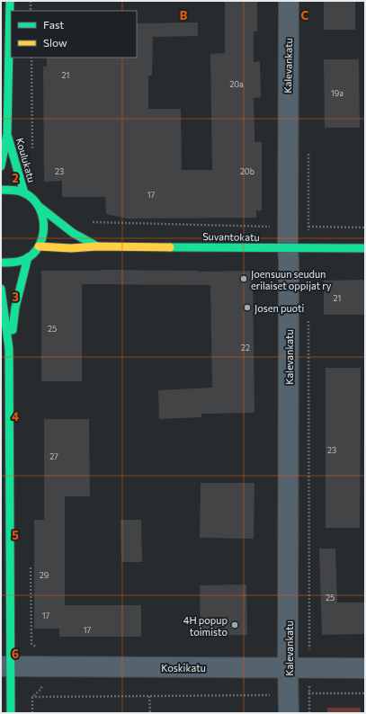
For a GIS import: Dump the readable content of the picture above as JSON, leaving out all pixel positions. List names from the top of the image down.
{
  "streets": {
    "main road": ["Koulukatu", "Suvantokatu"],
    "street": ["Kalevankatu", "Koskikatu"]
  },
  "crossings": [
    ["Kalevankatu", "Suvantokatu"],
    ["Kalevankatu", "Koskikatu"],
    ["Koulukatu", "Suvantokatu"]
  ],
  "places": ["Joensuun seudun erilaiset oppijat ry", "Josen puoti", "4H popup toimisto"],
  "house_numbers": [
    "21",
    "20a",
    "19a",
    "23",
    "20b",
    "17",
    "21",
    "25",
    "22",
    "23",
    "27",
    "29",
    "25",
    "17",
    "17"
  ],
  "legend": ["Fast", "Slow"],
  "grid": {
    "columns": ["B", "C"],
    "rows": [
      "2",
      "3",
      "4",
      "5",
      "6"
    ]
  }
}
